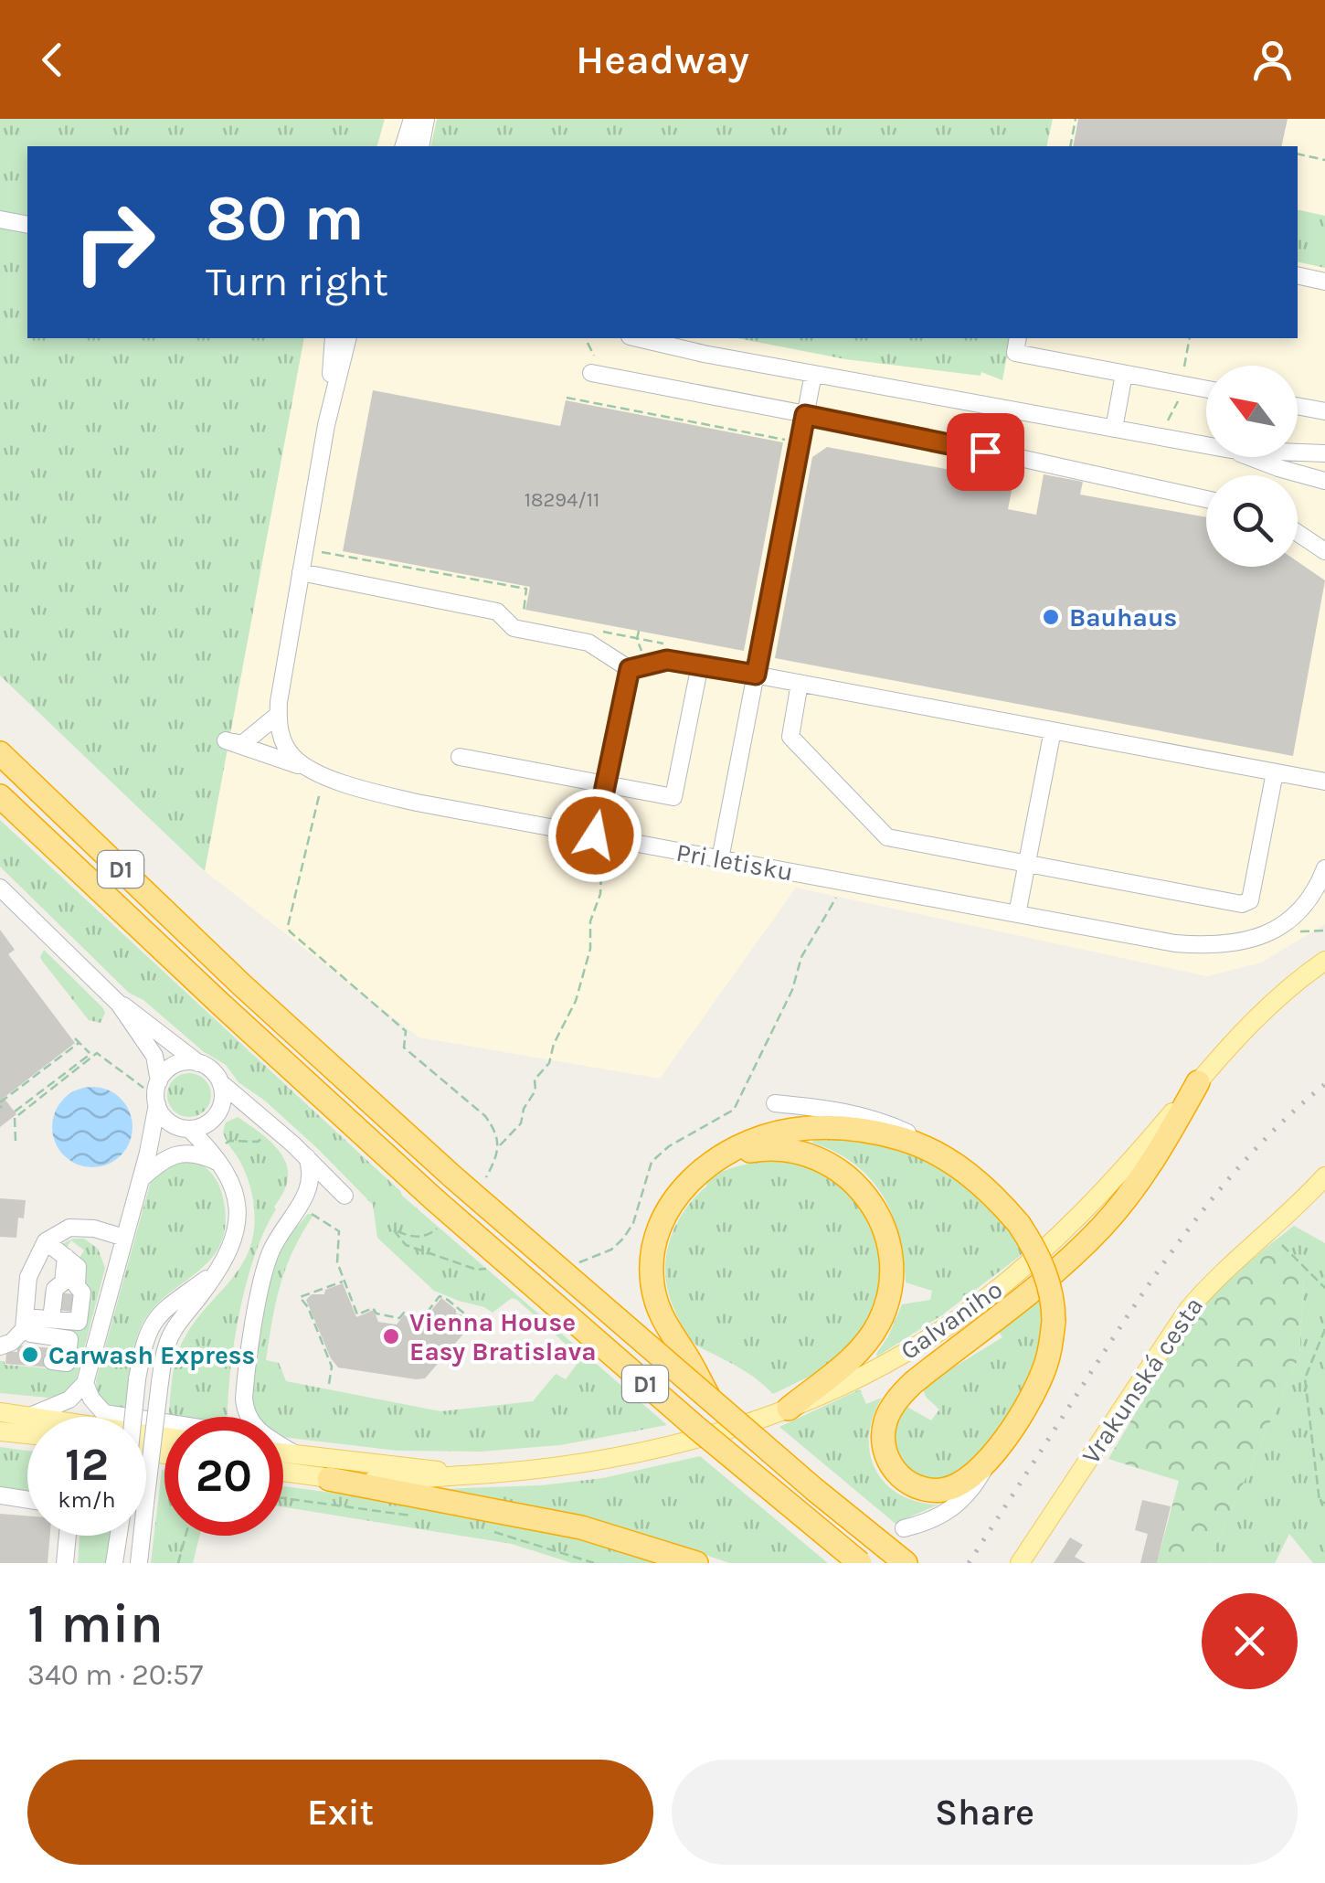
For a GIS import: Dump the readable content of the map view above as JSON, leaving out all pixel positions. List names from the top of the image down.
{
  "streets": {
    "highway": ["D1"],
    "main road": ["Galvaniho", "Vrakunská cesta"],
    "street": ["Pri letisku"]
  },
  "places": ["Bauhaus", "Vienna House Easy Bratislava", "Carwash Express"],
  "house_numbers": ["18294/11"],
  "north": "top left",
  "page": {
    "header": "Headway",
    "turn": ["80 m", "Turn right"],
    "speed": "12 km/h",
    "limit": "20",
    "heading": ["1 min", "340 m · 20:57"],
    "buttons": ["Exit", "Share"]
  }
}
